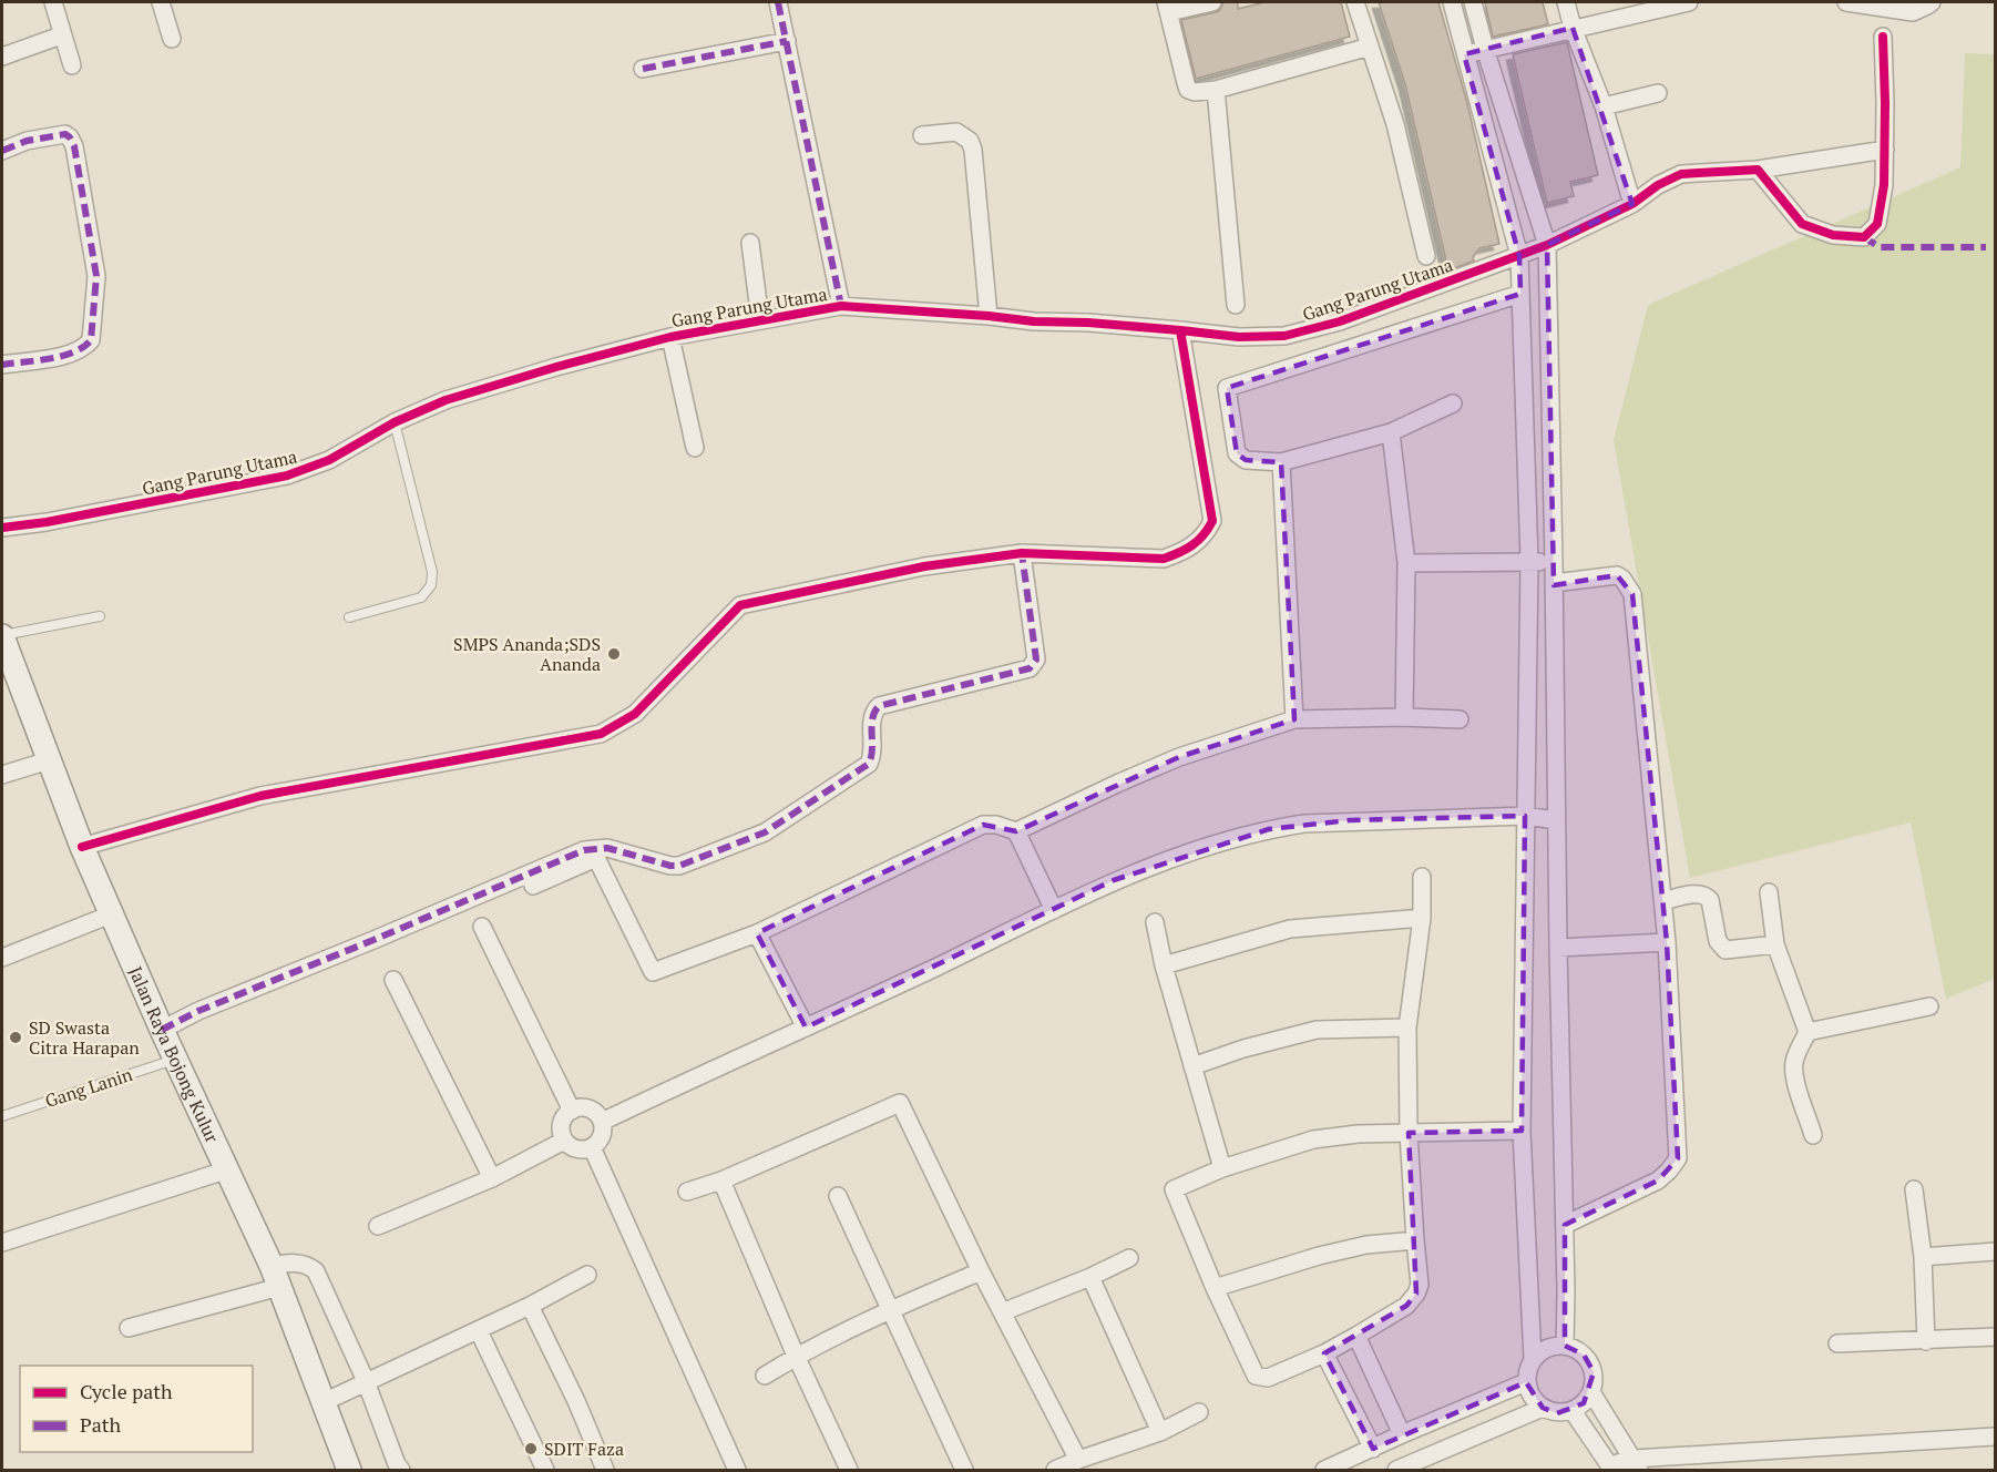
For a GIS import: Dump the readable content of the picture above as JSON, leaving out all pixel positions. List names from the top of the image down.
{
  "streets": {
    "main road": ["Jalan Raya Bojong Kulur"],
    "street": ["Gang Parung Utama"],
    "lane": ["Gang Lanin"]
  },
  "crossings": [
    ["Jalan Raya Bojong Kulur", "Gang Lanin"]
  ],
  "places": ["SMPS Ananda;SDS Ananda", "SD Swasta Citra Harapan", "SDIT Faza"],
  "legend": ["Cycle path", "Path"]
}
